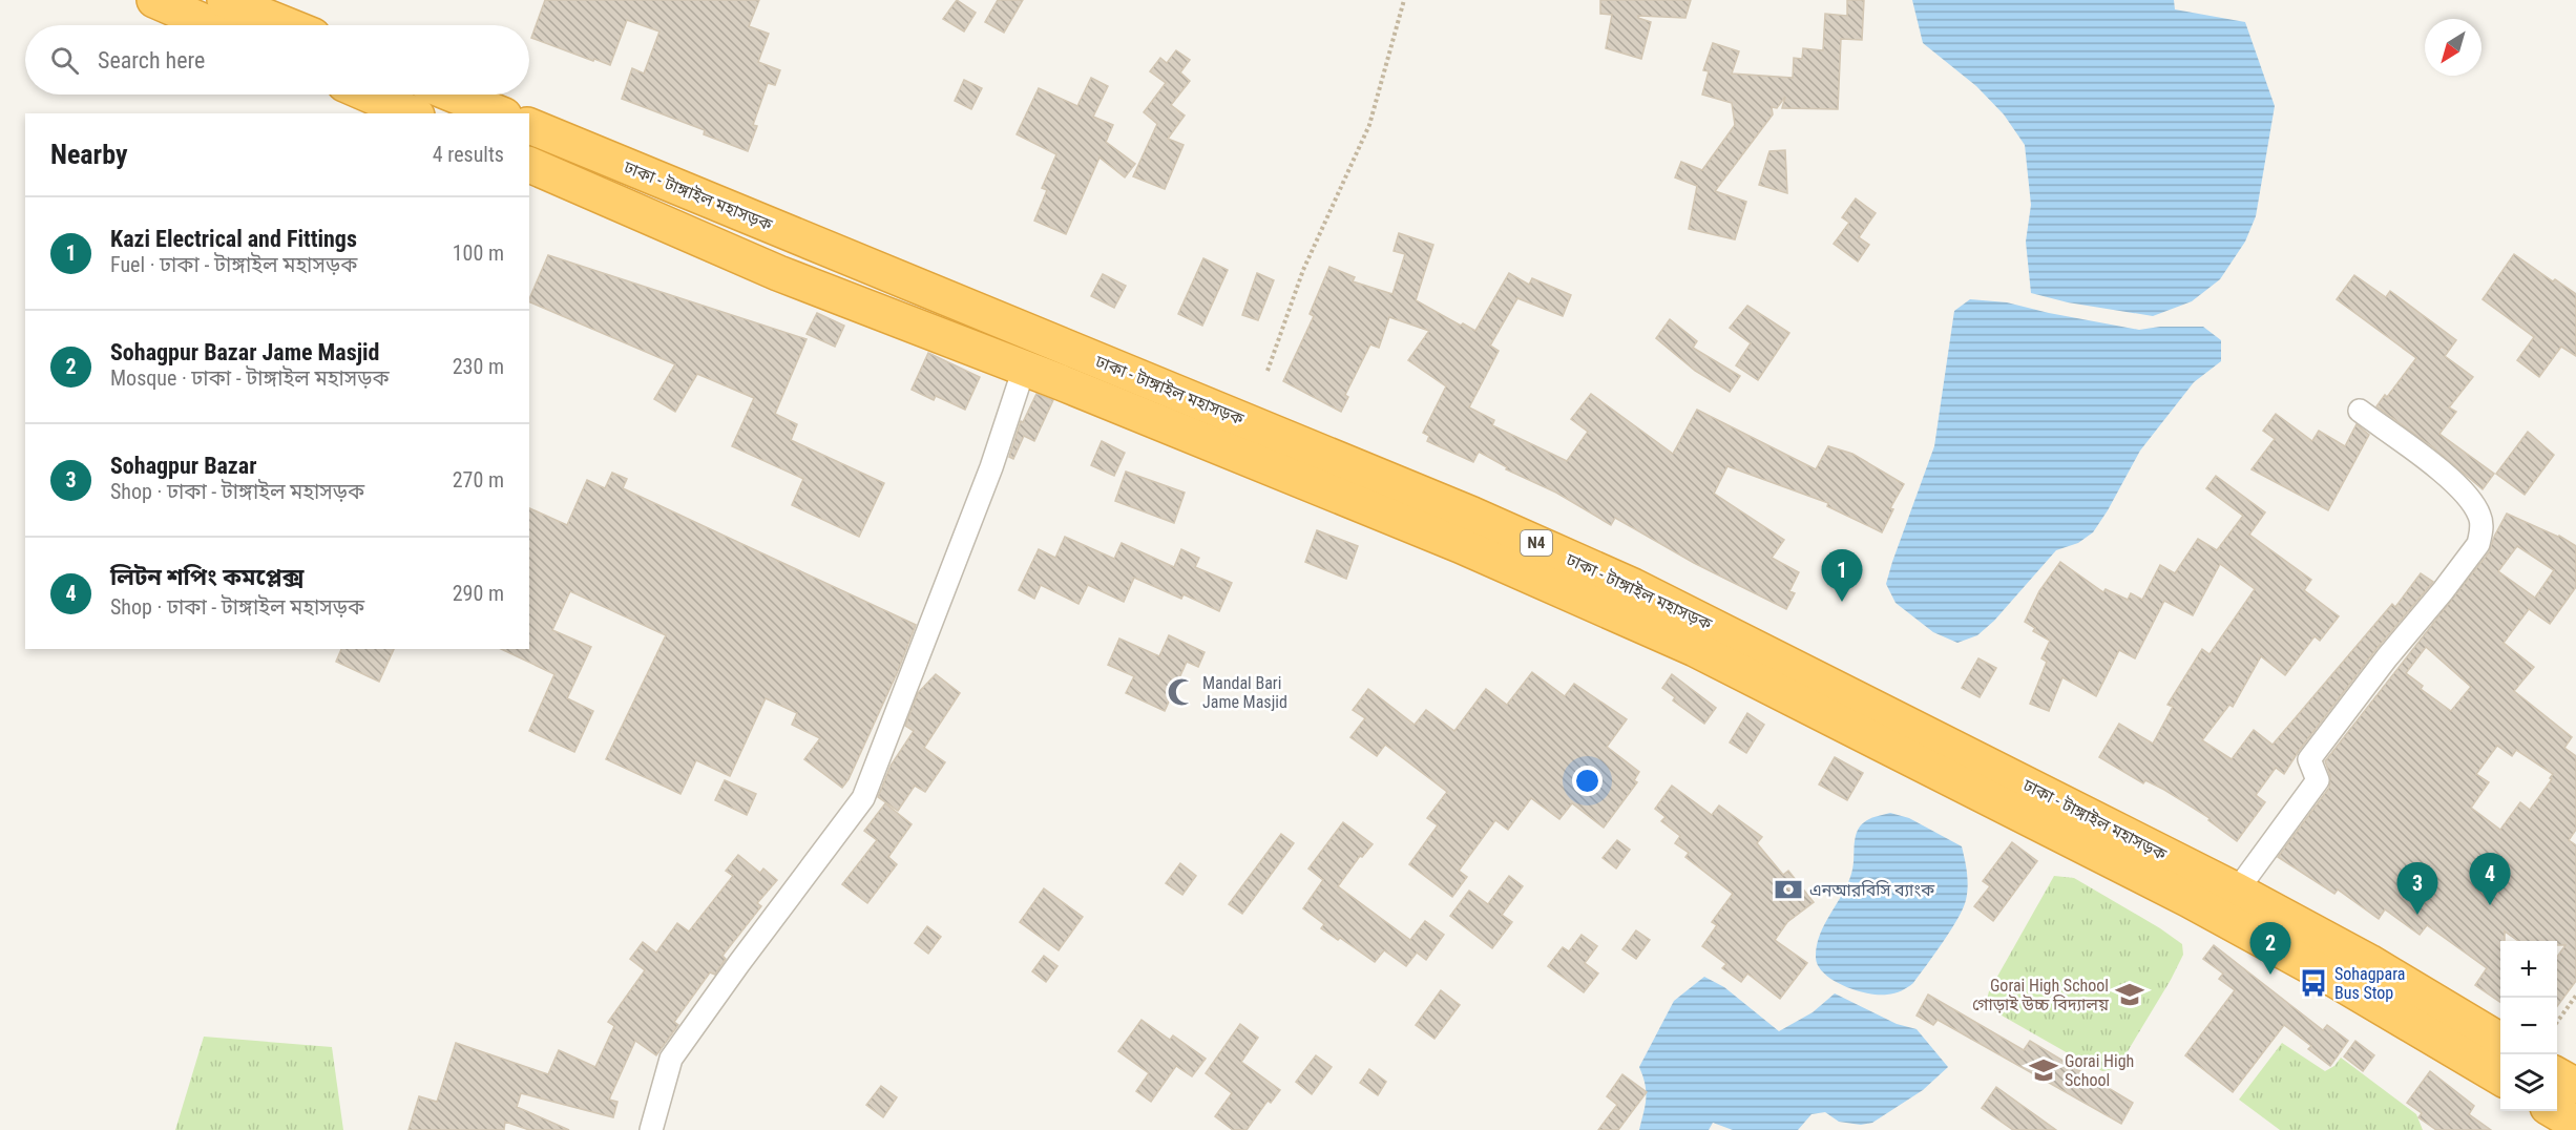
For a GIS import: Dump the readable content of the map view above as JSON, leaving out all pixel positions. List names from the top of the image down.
{
  "streets": {
    "highway": ["ঢাকা - টাঙ্গাইল মহাসড়ক", "N4"]
  },
  "places": {
    "mosque": ["Mandal Bari Jame Masjid"],
    "bank": ["এনআরবিসি ব্যাংক"],
    "bus stop": ["Sohagpara Bus Stop"],
    "school or university": ["Gorai High School গোড়াই উচ্চ বিদ্যালয়", "Gorai High School"]
  },
  "north": "bottom left",
  "page": {
    "search": "Search here",
    "heading": ["Nearby", "4 results"],
    "list": [
      {
        "mark": "1",
        "name": "Kazi Electrical and Fittings",
        "note": "Fuel · ঢাকা - টাঙ্গাইল মহাসড়ক",
        "value": "100 m"
      },
      {
        "mark": "2",
        "name": "Sohagpur Bazar Jame Masjid",
        "note": "Mosque · ঢাকা - টাঙ্গাইল মহাসড়ক",
        "value": "230 m"
      },
      {
        "mark": "3",
        "name": "Sohagpur Bazar",
        "note": "Shop · ঢাকা - টাঙ্গাইল মহাসড়ক",
        "value": "270 m"
      },
      {
        "mark": "4",
        "name": "লিটন শপিং কমপ্লেক্স",
        "note": "Shop · ঢাকা - টাঙ্গাইল মহাসড়ক",
        "value": "290 m"
      }
    ],
    "pins": [
      "1",
      "4",
      "3",
      "2"
    ],
    "map_buttons": ["+", "−"]
  }
}
